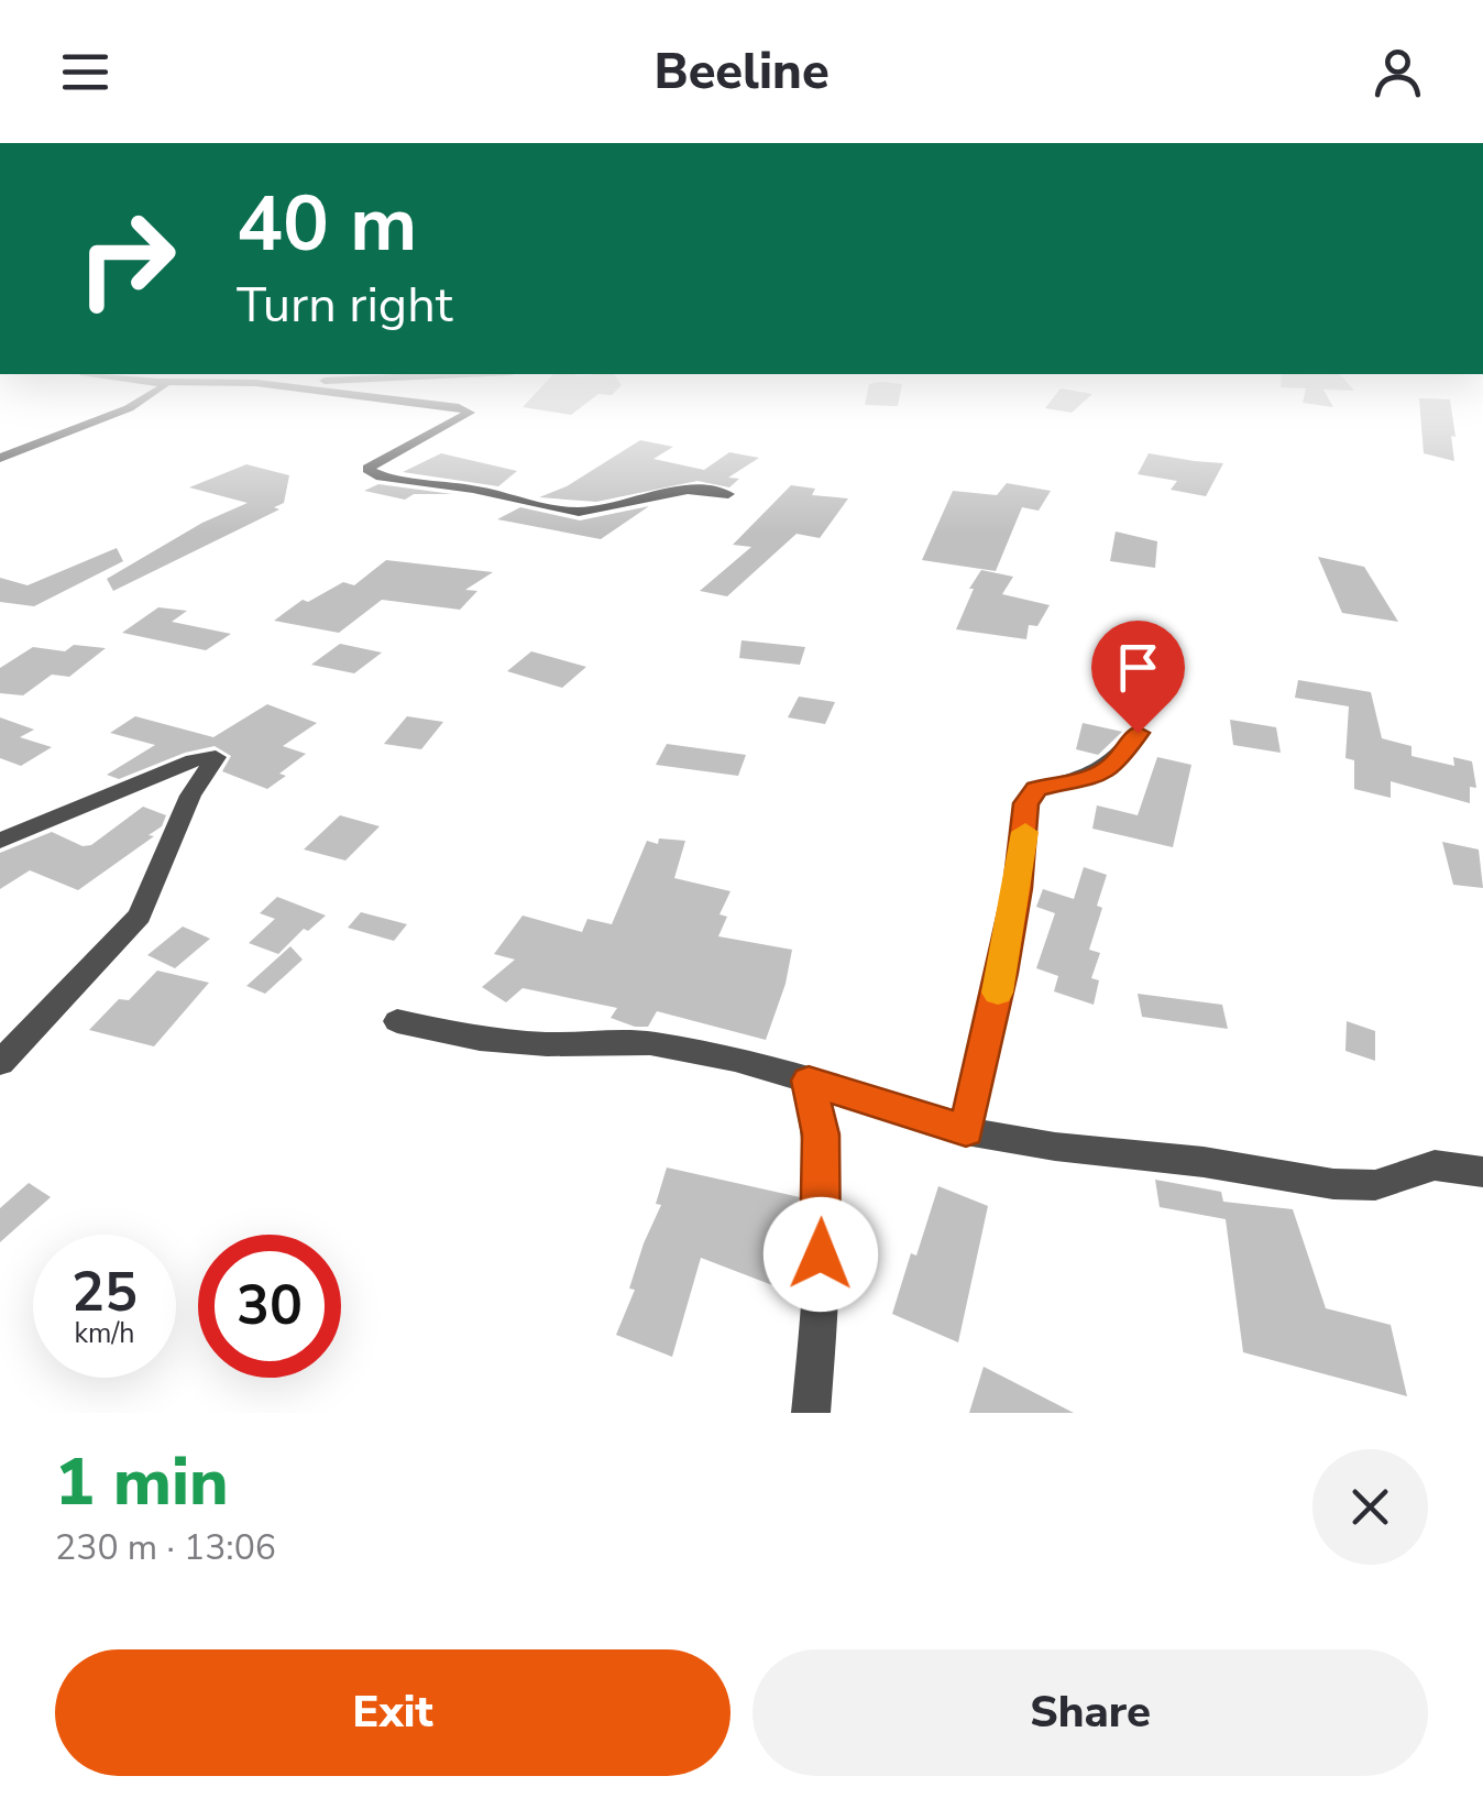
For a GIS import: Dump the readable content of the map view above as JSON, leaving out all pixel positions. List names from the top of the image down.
{
  "page": {
    "header": "Beeline",
    "turn": ["40 m", "Turn right"],
    "speed": "25 km/h",
    "limit": "30",
    "heading": ["1 min", "230 m · 13:06"],
    "buttons": ["Exit", "Share"]
  }
}
